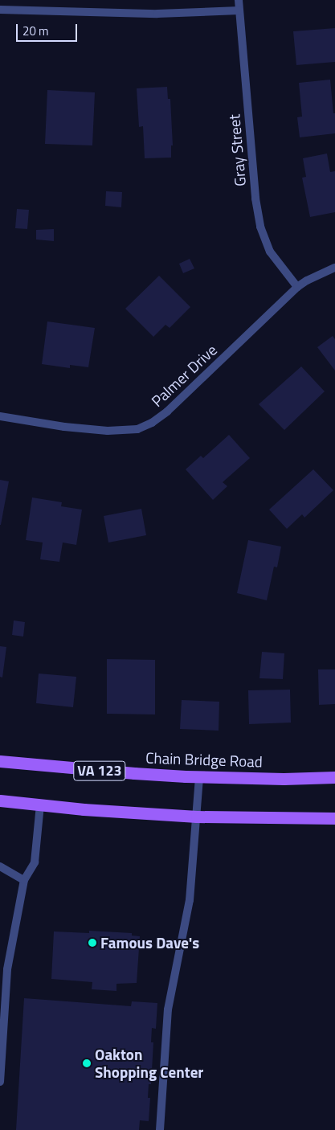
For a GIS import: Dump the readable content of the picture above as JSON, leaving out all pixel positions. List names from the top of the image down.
{
  "streets": {
    "main road": ["Chain Bridge Road", "VA 123"],
    "street": ["Gray Street", "Palmer Drive"]
  },
  "crossings": [
    ["Gray Street", "Palmer Drive"]
  ],
  "places": ["Famous Dave's", "Oakton Shopping Center"],
  "scale_bar": "20 m"
}
